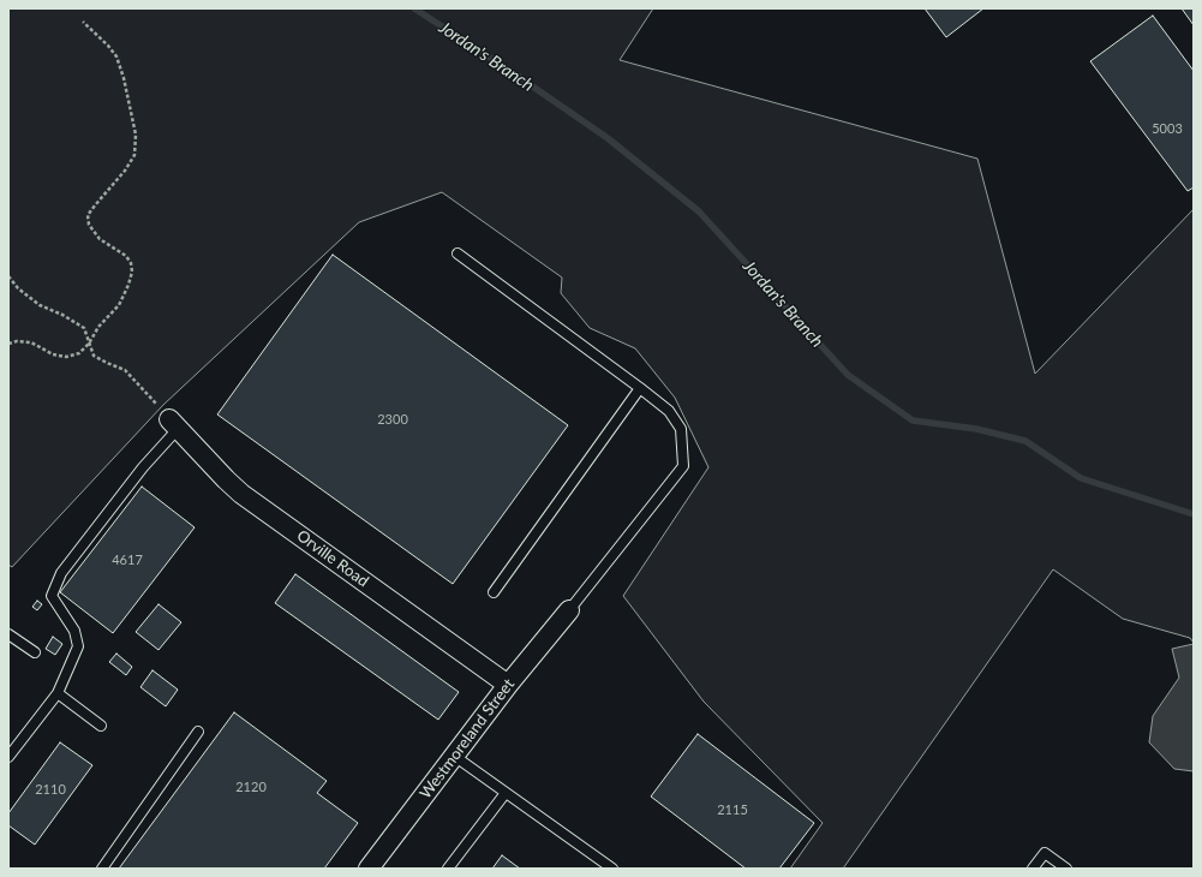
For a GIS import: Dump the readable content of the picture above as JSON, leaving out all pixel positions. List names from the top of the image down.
{
  "streets": {
    "street": ["Orville Road", "Westmoreland Street"]
  },
  "crossings": [
    ["Orville Road", "Westmoreland Street"]
  ],
  "water": ["Jordan's Branch"],
  "house_numbers": [
    "5003",
    "2300",
    "4617",
    "2120",
    "2110",
    "2115"
  ]
}
